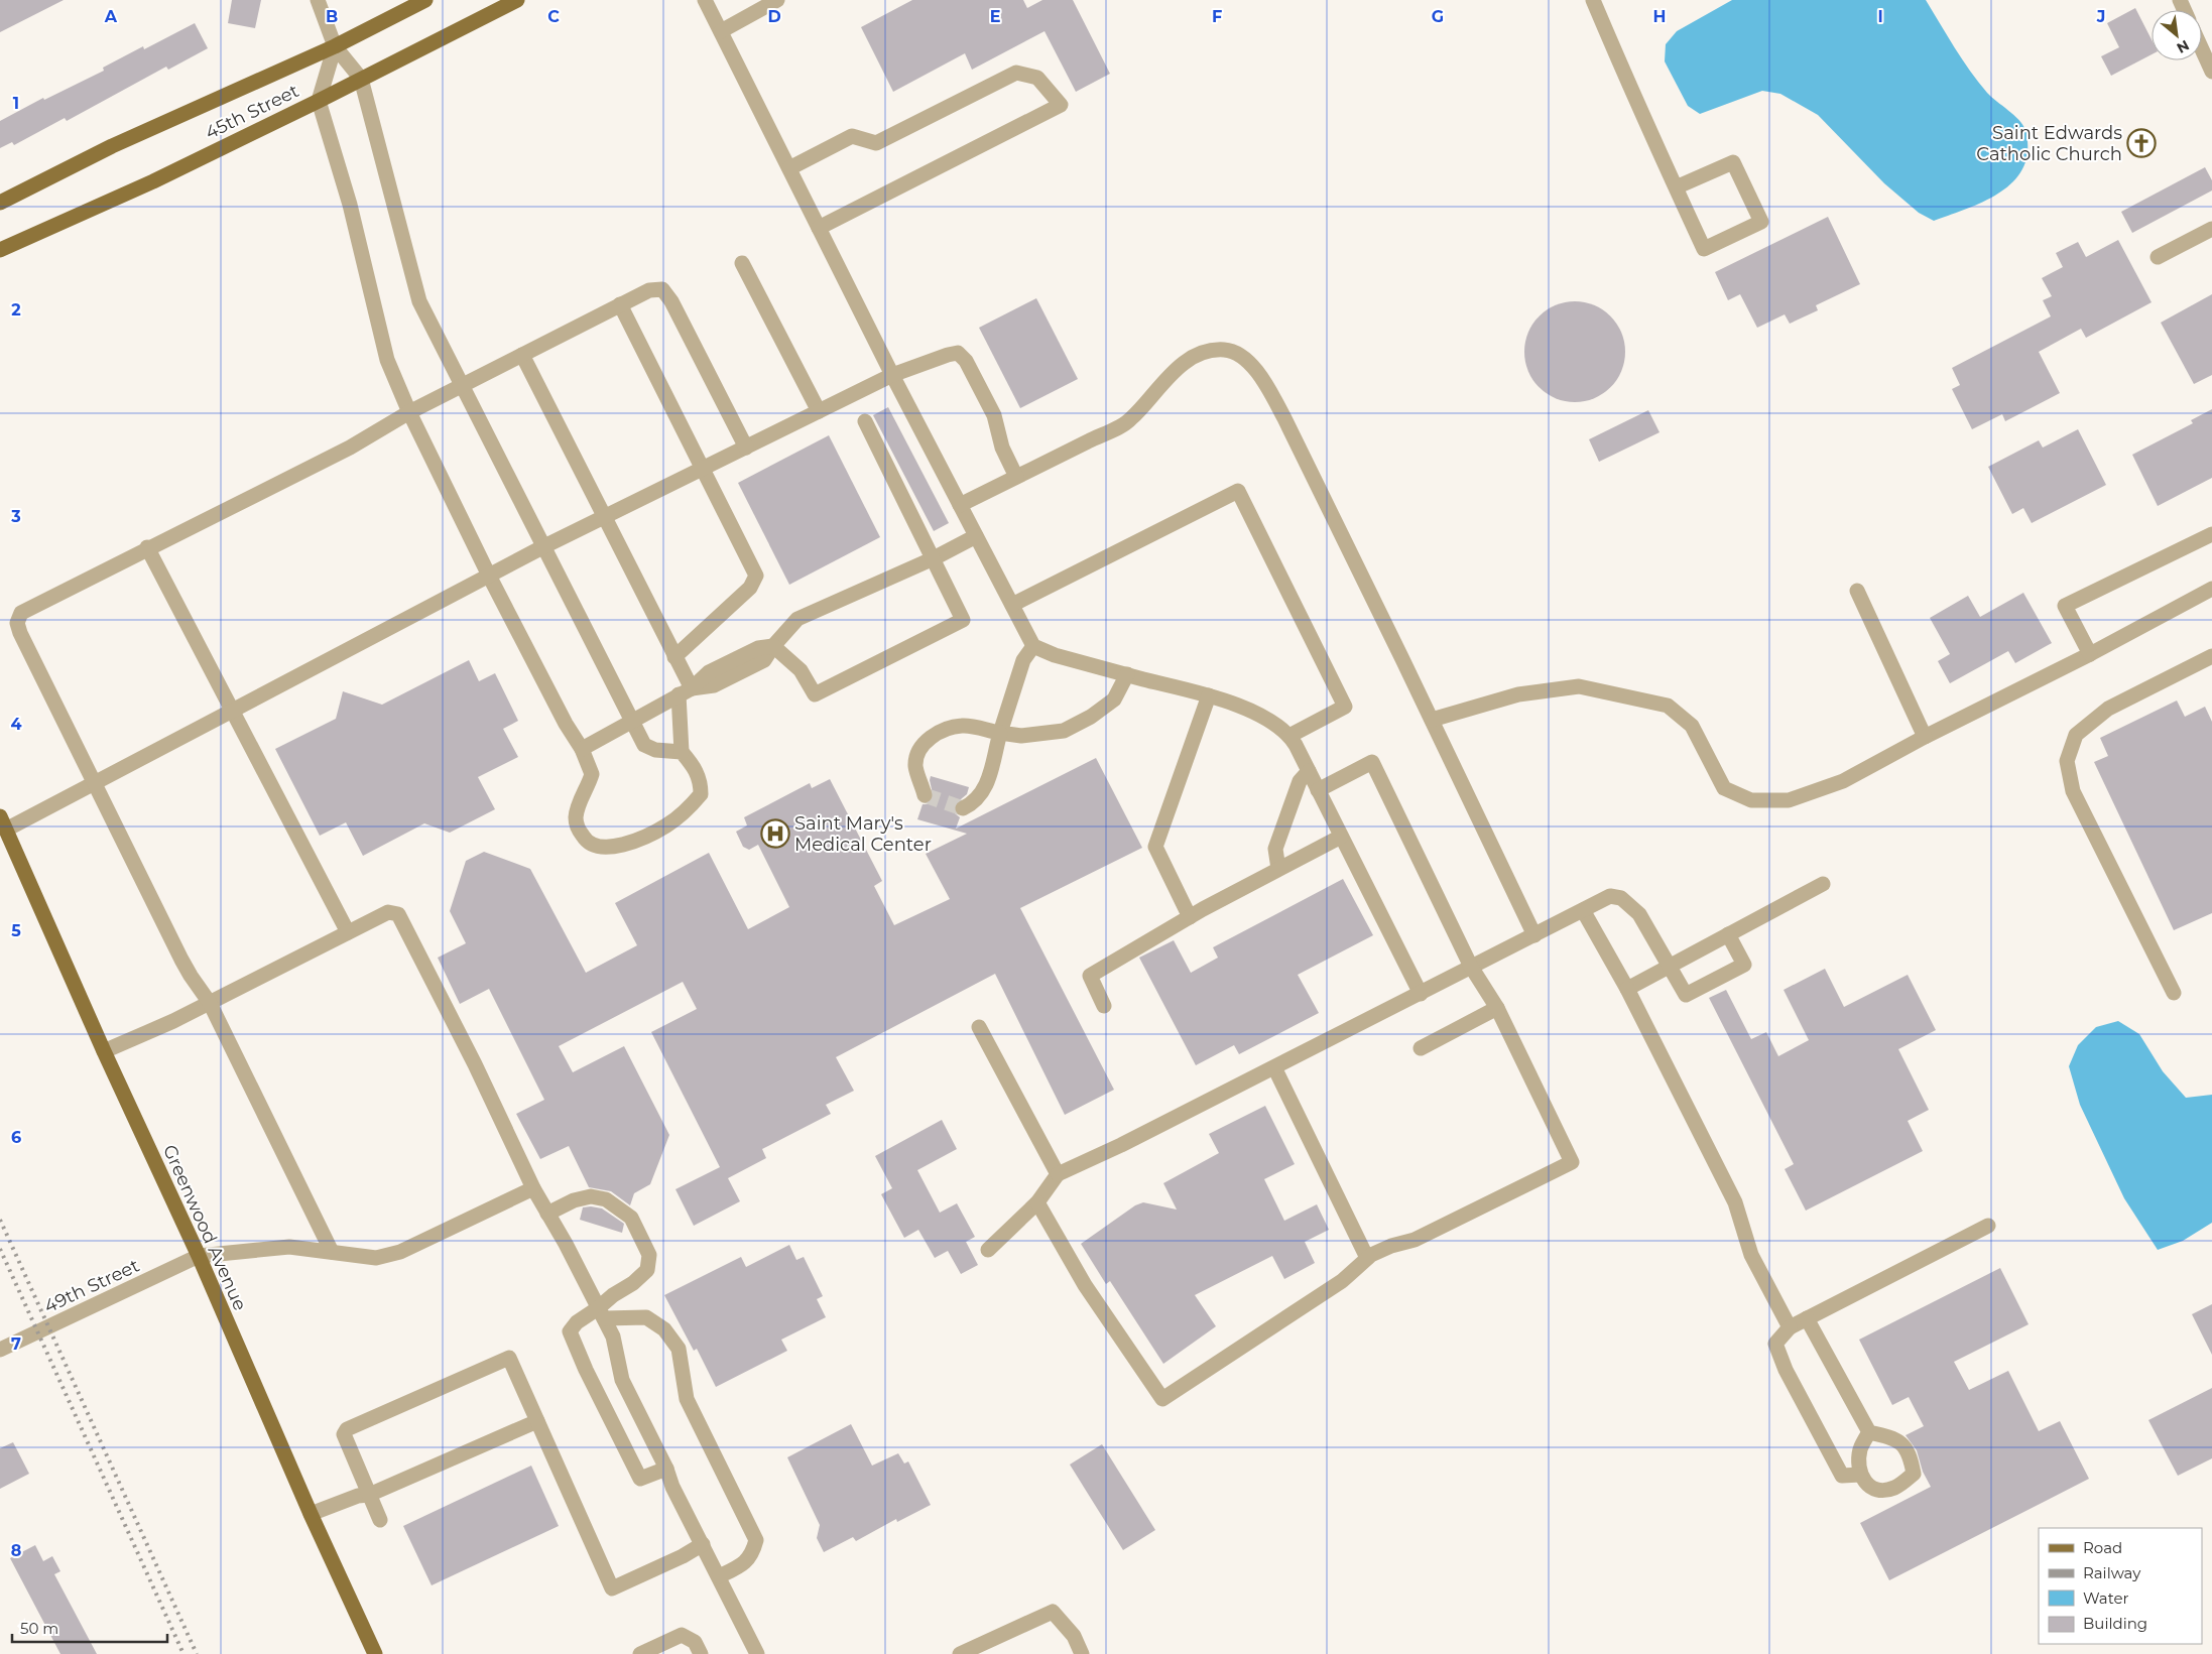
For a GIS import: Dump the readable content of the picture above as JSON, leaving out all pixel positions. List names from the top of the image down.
{
  "streets": {
    "main road": ["45th Street", "Greenwood Avenue"],
    "street": ["49th Street"]
  },
  "crossings": [
    ["Greenwood Avenue", "49th Street"]
  ],
  "places": {
    "church": ["Saint Edwards Catholic Church"],
    "hospital": ["Saint Mary's Medical Center"]
  },
  "legend": [
    "Road",
    "Railway",
    "Water",
    "Building"
  ],
  "scale_bar": "50 m",
  "north": "bottom right",
  "grid": {
    "columns": [
      "A",
      "B",
      "C",
      "D",
      "E",
      "F",
      "G",
      "H",
      "I",
      "J"
    ],
    "rows": [
      "1",
      "2",
      "3",
      "4",
      "5",
      "6",
      "7",
      "8"
    ]
  }
}
